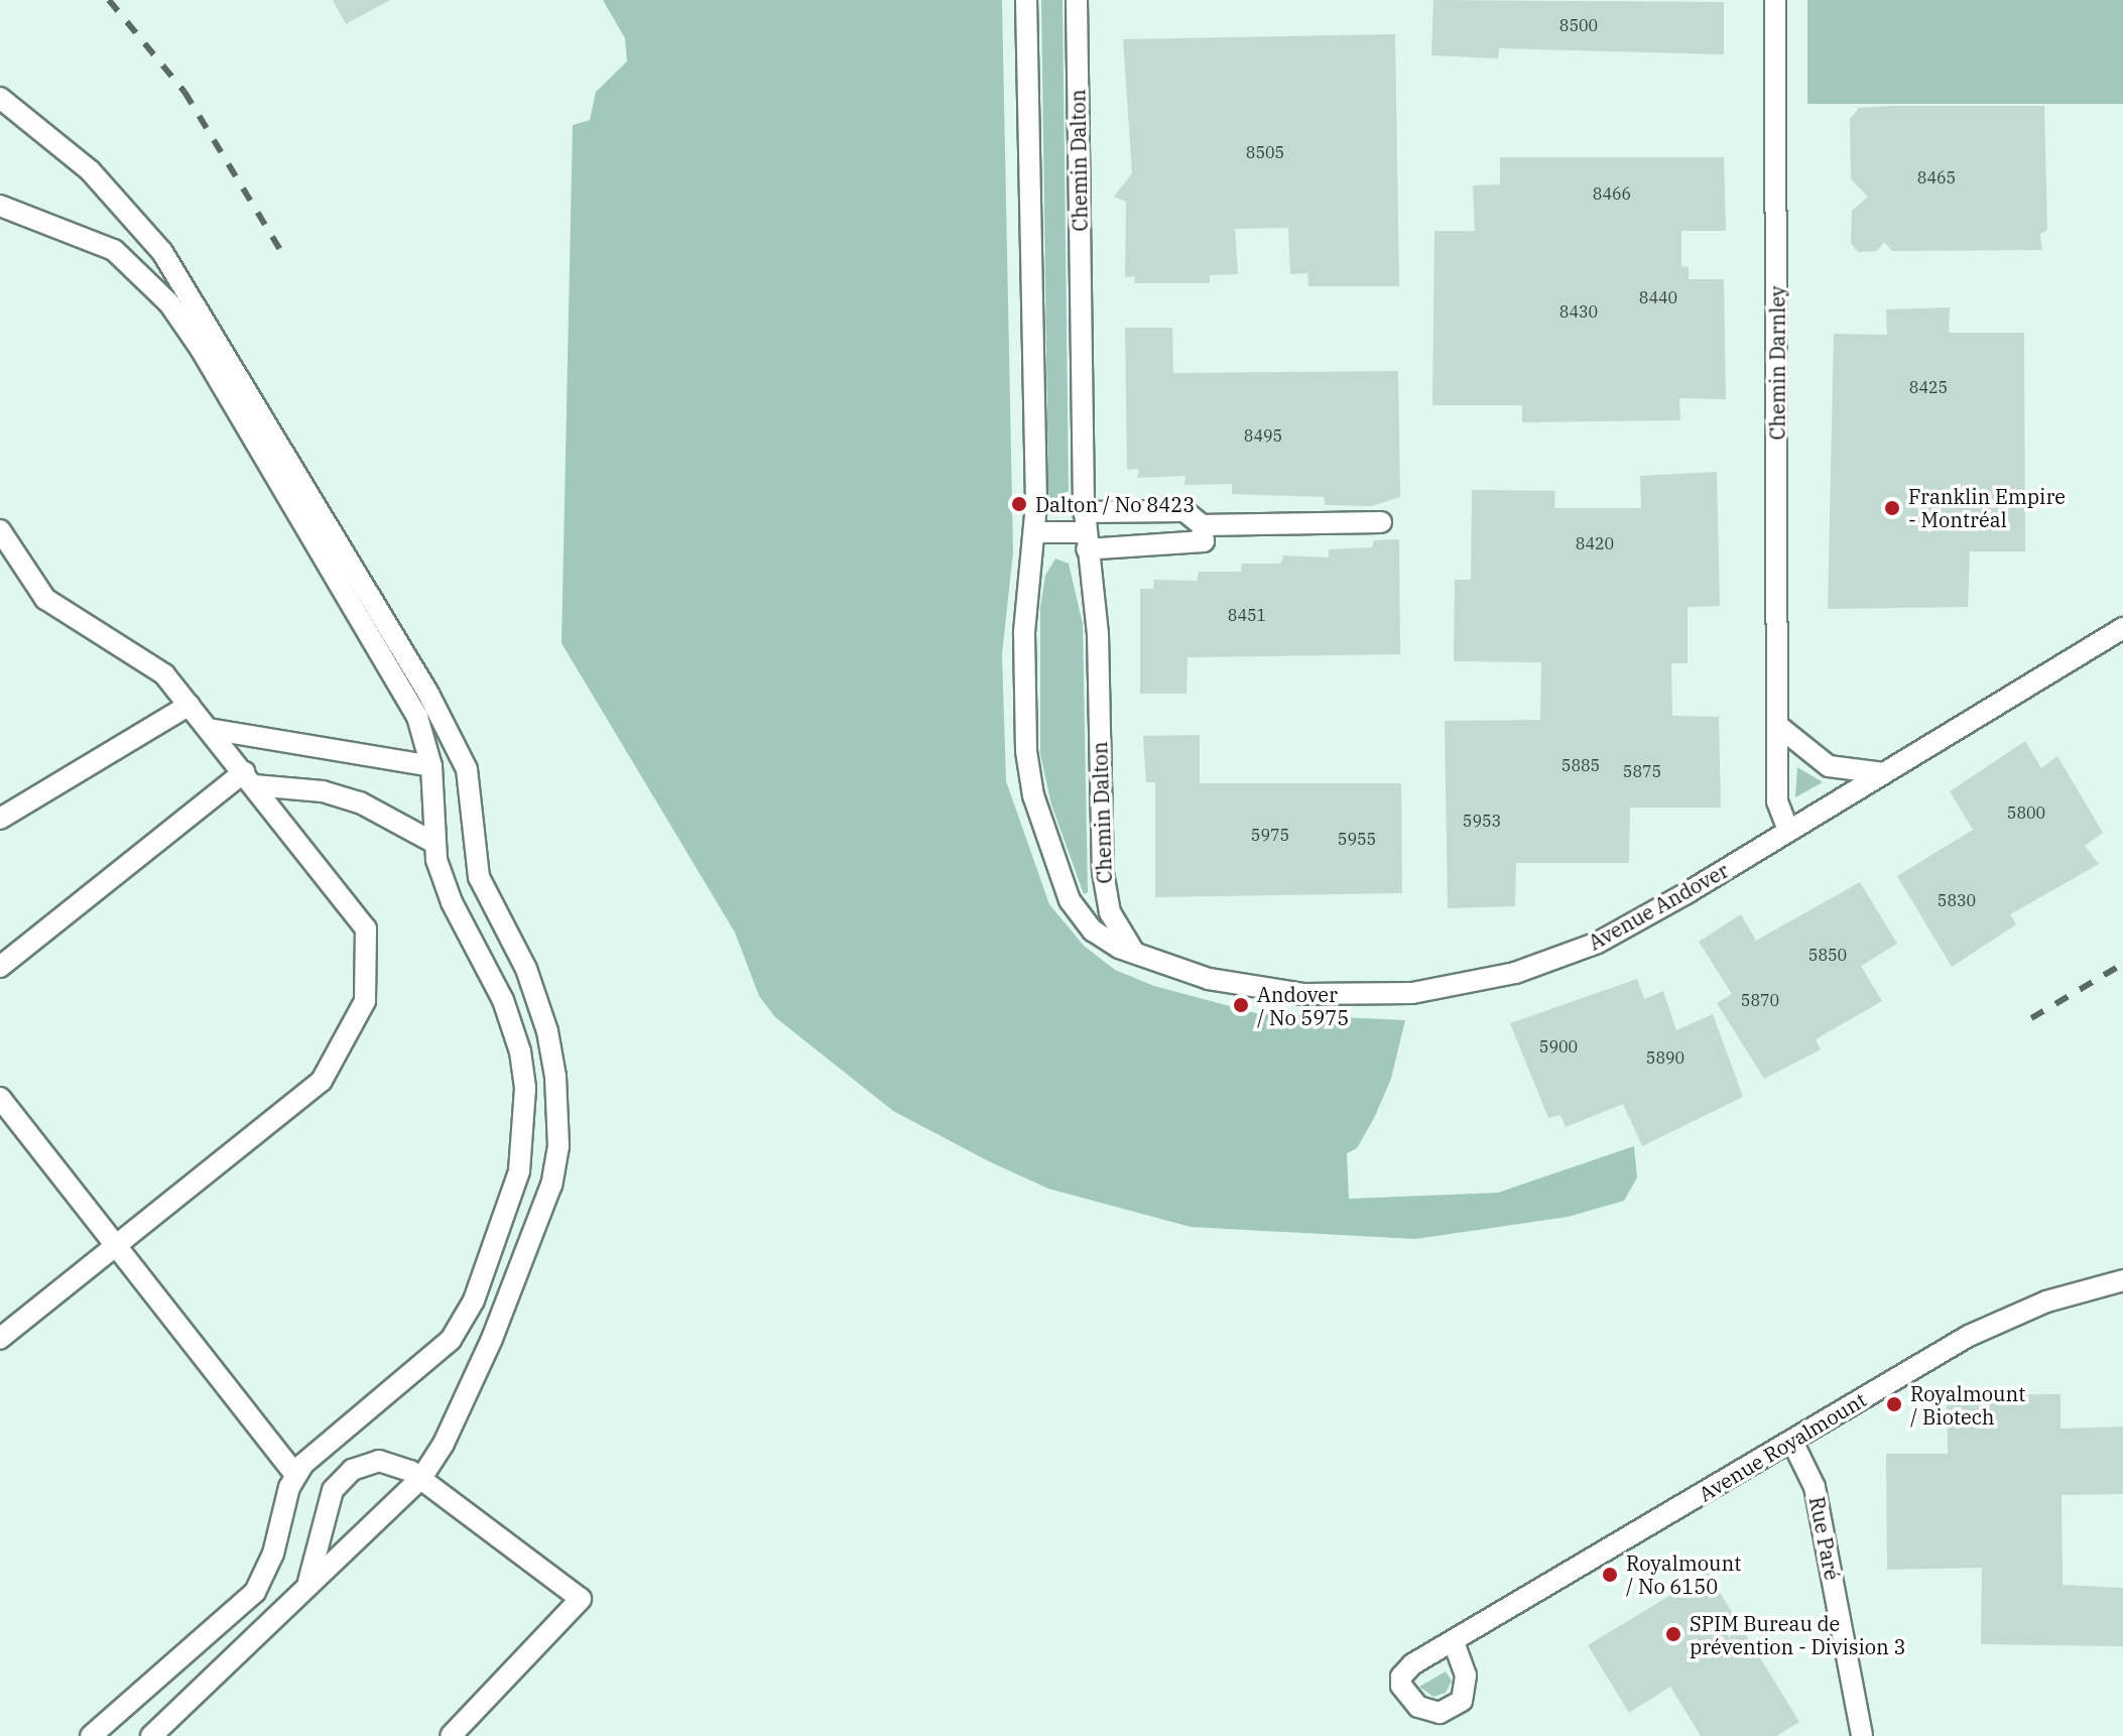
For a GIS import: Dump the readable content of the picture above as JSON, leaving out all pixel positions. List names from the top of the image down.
{
  "streets": {
    "street": [
      "Chemin Dalton",
      "Chemin Darnley",
      "Avenue Andover",
      "Avenue Royalmount",
      "Rue Paré"
    ]
  },
  "crossings": [
    ["Chemin Dalton", "Avenue Andover"],
    ["Chemin Darnley", "Avenue Andover"],
    ["Avenue Royalmount", "Rue Paré"]
  ],
  "places": [
    "Dalton / No 8423",
    "Franklin Empire - Montréal",
    "Andover / No 5975",
    "Royalmount / Biotech",
    "Royalmount / No 6150",
    "SPIM Bureau de prévention - Division 3"
  ],
  "house_numbers": [
    "8500",
    "8505",
    "8465",
    "8466",
    "8440",
    "8430",
    "8425",
    "8495",
    "8420",
    "8451",
    "5885",
    "5875",
    "5800",
    "5953",
    "5975",
    "5955",
    "5830",
    "5850",
    "5870",
    "5900",
    "5890"
  ]
}
